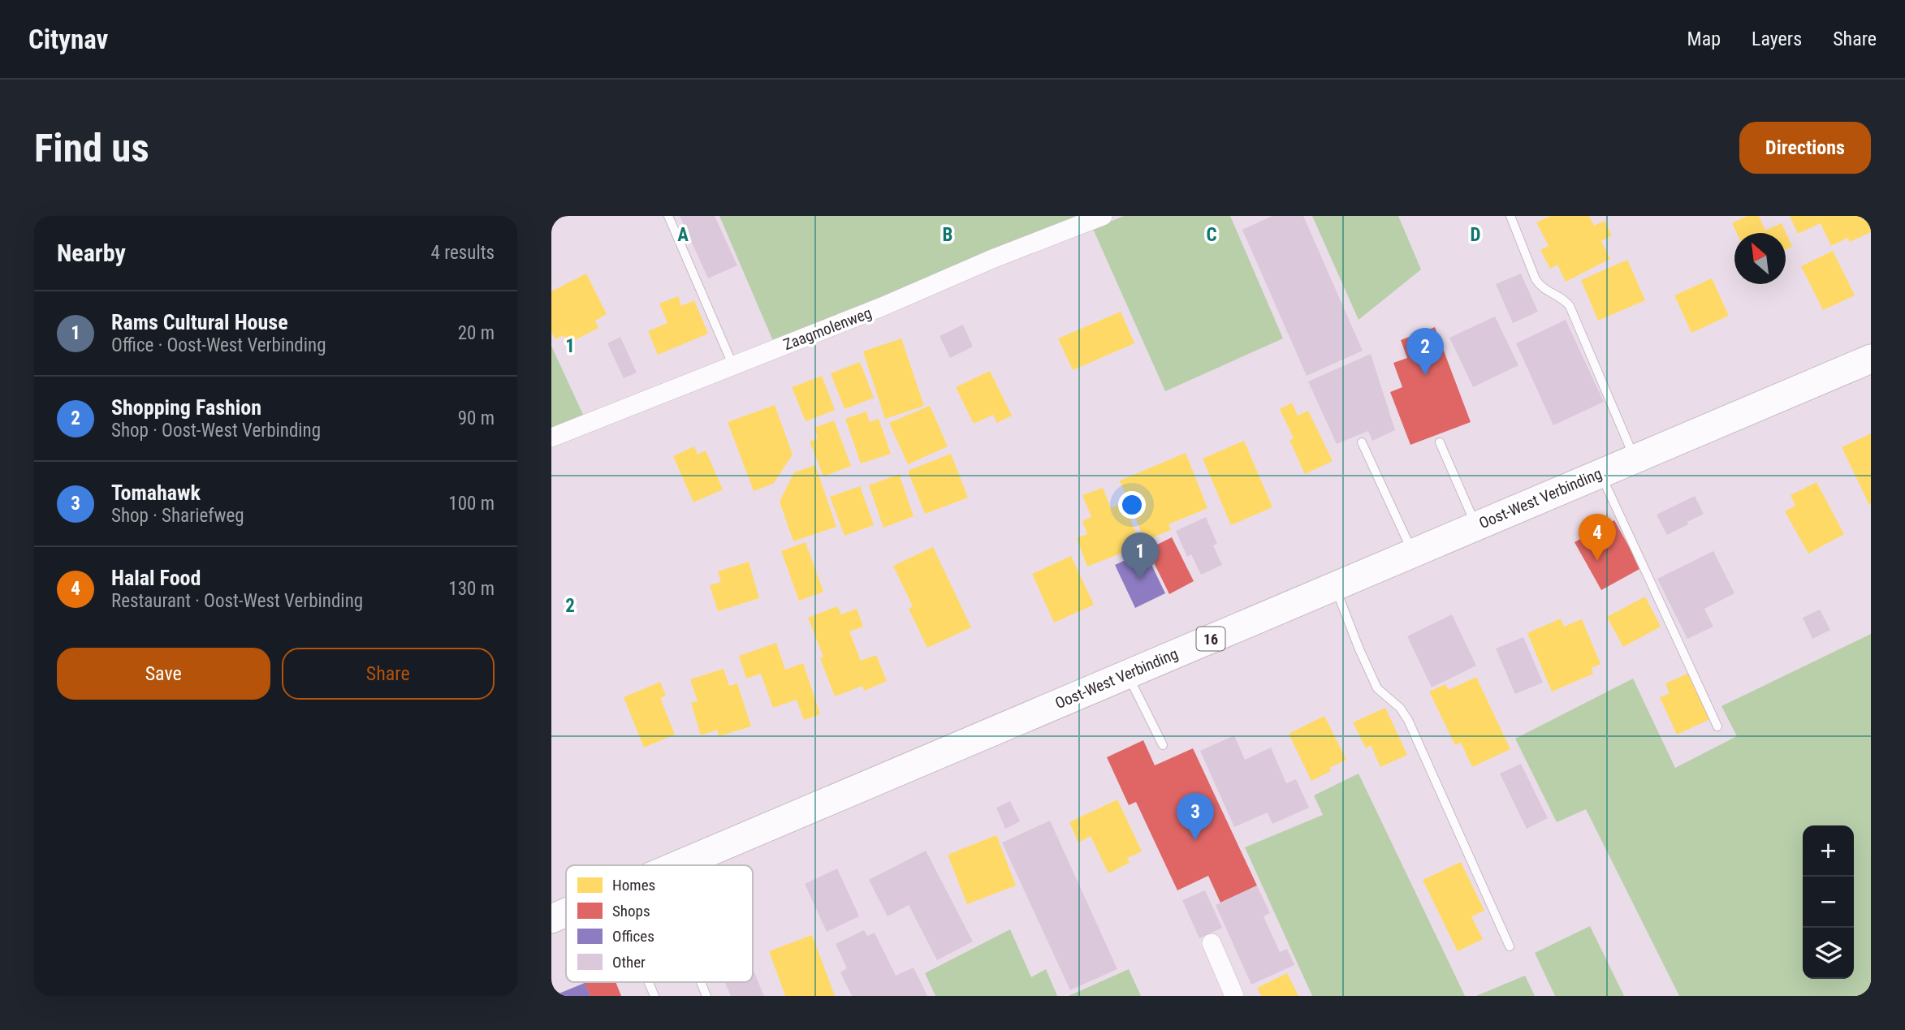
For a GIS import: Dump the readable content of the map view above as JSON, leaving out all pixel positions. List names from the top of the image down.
{
  "streets": {
    "main road": ["Oost-West Verbinding", "16"],
    "street": ["Zaagmolenweg"]
  },
  "legend": [
    "Homes",
    "Shops",
    "Offices",
    "Other"
  ],
  "north": "top left",
  "page": {
    "header": "Citynav",
    "nav": ["Map", "Layers", "Share"],
    "buttons": [
      "Directions",
      ["Save", "Share"]
    ],
    "title": "Find us",
    "heading": ["Nearby", "4 results"],
    "list": [
      {
        "mark": "1",
        "name": "Rams Cultural House",
        "note": "Office · Oost-West Verbinding",
        "value": "20 m"
      },
      {
        "mark": "2",
        "name": "Shopping Fashion",
        "note": "Shop · Oost-West Verbinding",
        "value": "90 m"
      },
      {
        "mark": "3",
        "name": "Tomahawk",
        "note": "Shop · Shariefweg",
        "value": "100 m"
      },
      {
        "mark": "4",
        "name": "Halal Food",
        "note": "Restaurant · Oost-West Verbinding",
        "value": "130 m"
      }
    ],
    "pins": [
      "2",
      "4",
      "1",
      "3"
    ],
    "map_buttons": ["+", "−"]
  },
  "grid": {
    "columns": [
      "A",
      "B",
      "C",
      "D"
    ],
    "rows": ["1", "2"]
  }
}
